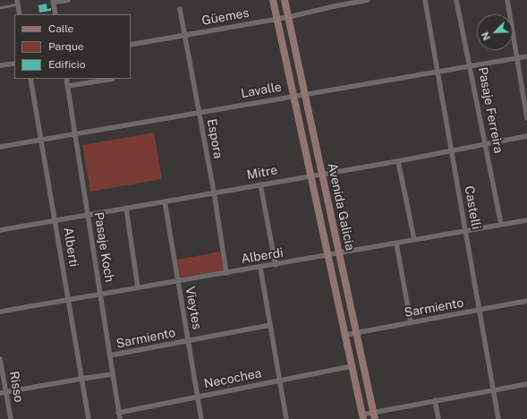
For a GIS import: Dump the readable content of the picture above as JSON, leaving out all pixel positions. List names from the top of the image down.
{
  "streets": {
    "main road": ["Avenida Galicia"],
    "street": [
      "Güemes",
      "Lavalle",
      "Pasaje Ferreira",
      "Espora",
      "Mitre",
      "Castelli",
      "Alberti",
      "Pasaje Koch",
      "Alberdi",
      "Vieytes",
      "Sarmiento",
      "Necochea",
      "Risso"
    ]
  },
  "crossings": [
    ["Güemes", "Espora"],
    ["Güemes", "Avenida Galicia"],
    ["Lavalle", "Pasaje Ferreira"],
    ["Lavalle", "Espora"],
    ["Lavalle", "Avenida Galicia"],
    ["Lavalle", "Castelli"],
    ["Lavalle", "Alberti"],
    ["Lavalle", "Pasaje Koch"],
    ["Pasaje Ferreira", "Mitre"],
    ["Pasaje Ferreira", "Alberdi"],
    ["Espora", "Mitre"],
    ["Espora", "Alberdi"],
    ["Mitre", "Avenida Galicia"],
    ["Mitre", "Castelli"],
    ["Mitre", "Alberti"],
    ["Mitre", "Pasaje Koch"],
    ["Mitre", "Vieytes"],
    ["Avenida Galicia", "Alberdi"],
    ["Avenida Galicia", "Sarmiento"],
    ["Avenida Galicia", "Necochea"],
    ["Castelli", "Alberdi"],
    ["Castelli", "Sarmiento"],
    ["Alberti", "Alberdi"],
    ["Pasaje Koch", "Alberdi"],
    ["Pasaje Koch", "Sarmiento"],
    ["Pasaje Koch", "Necochea"],
    ["Alberdi", "Vieytes"],
    ["Vieytes", "Sarmiento"],
    ["Vieytes", "Necochea"]
  ],
  "legend": ["Calle", "Parque", "Edificio"],
  "north": "bottom left"
}
